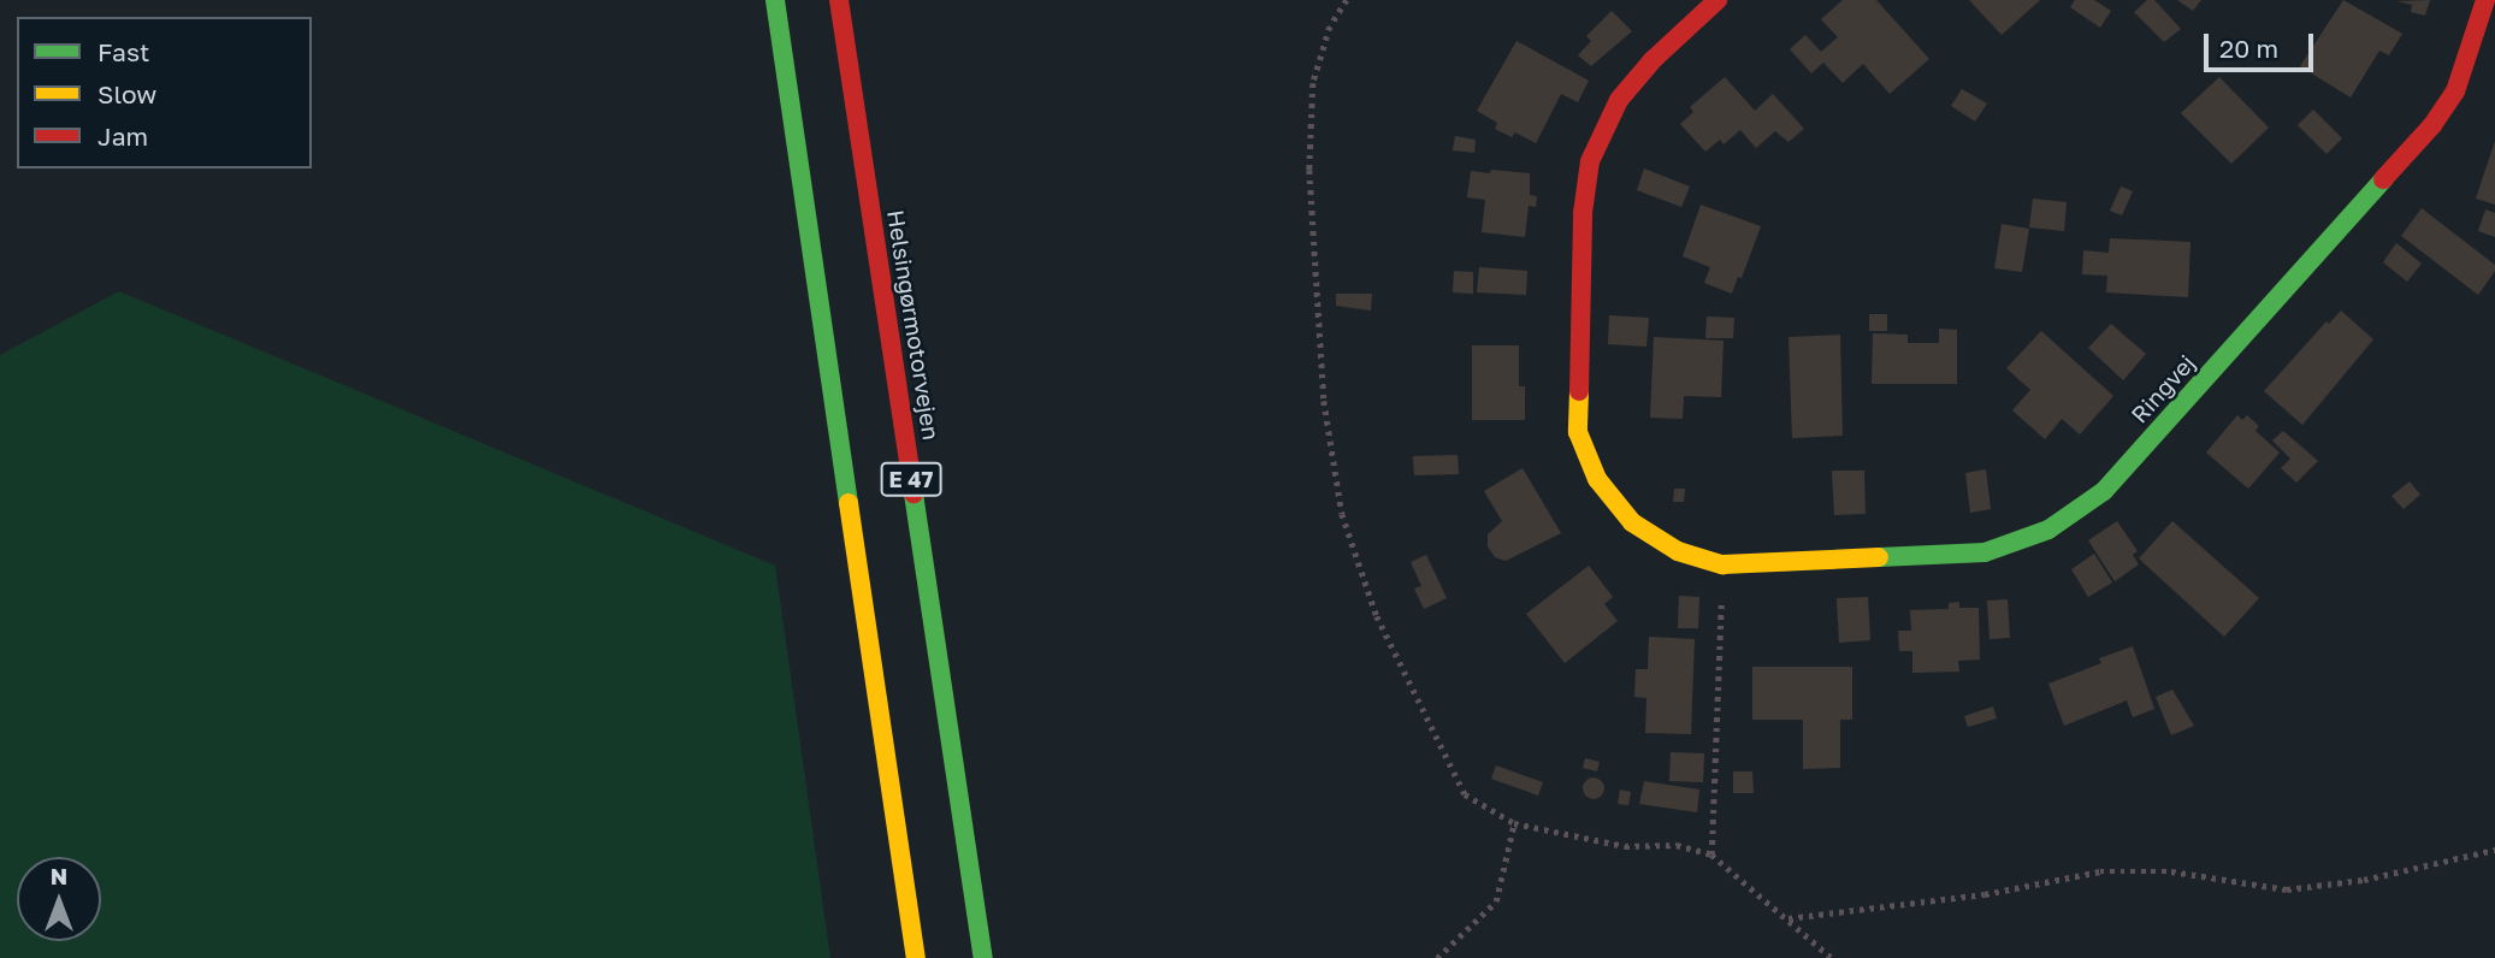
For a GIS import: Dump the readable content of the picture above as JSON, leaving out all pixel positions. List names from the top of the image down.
{
  "streets": {
    "main road": ["Helsingørmotorvejen", "Ringvej", "E 47"]
  },
  "legend": ["Fast", "Slow", "Jam"],
  "scale_bar": "20 m",
  "north": "top"
}
